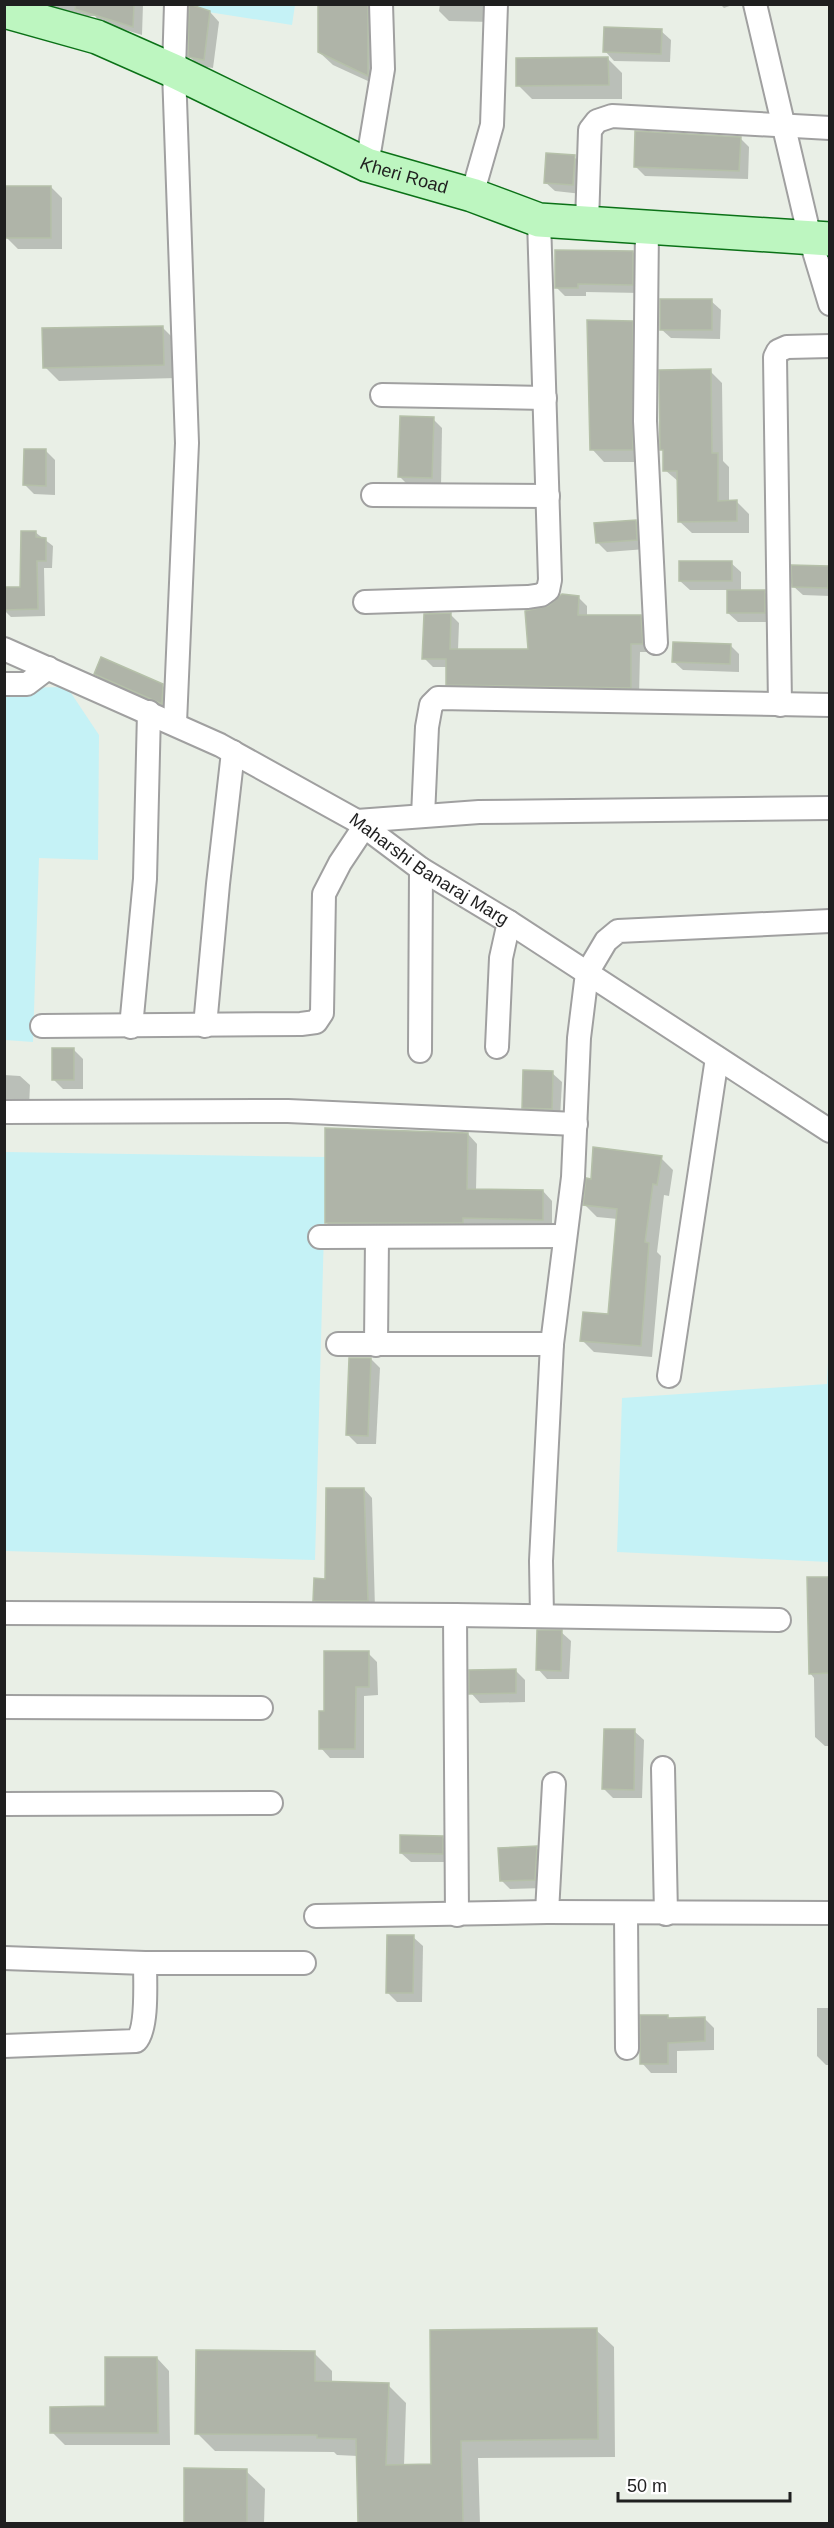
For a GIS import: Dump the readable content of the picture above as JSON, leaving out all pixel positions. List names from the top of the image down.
{
  "streets": {
    "street": ["Kheri Road", "Maharshi Banaraj Marg"]
  },
  "scale_bar": "50 m"
}
